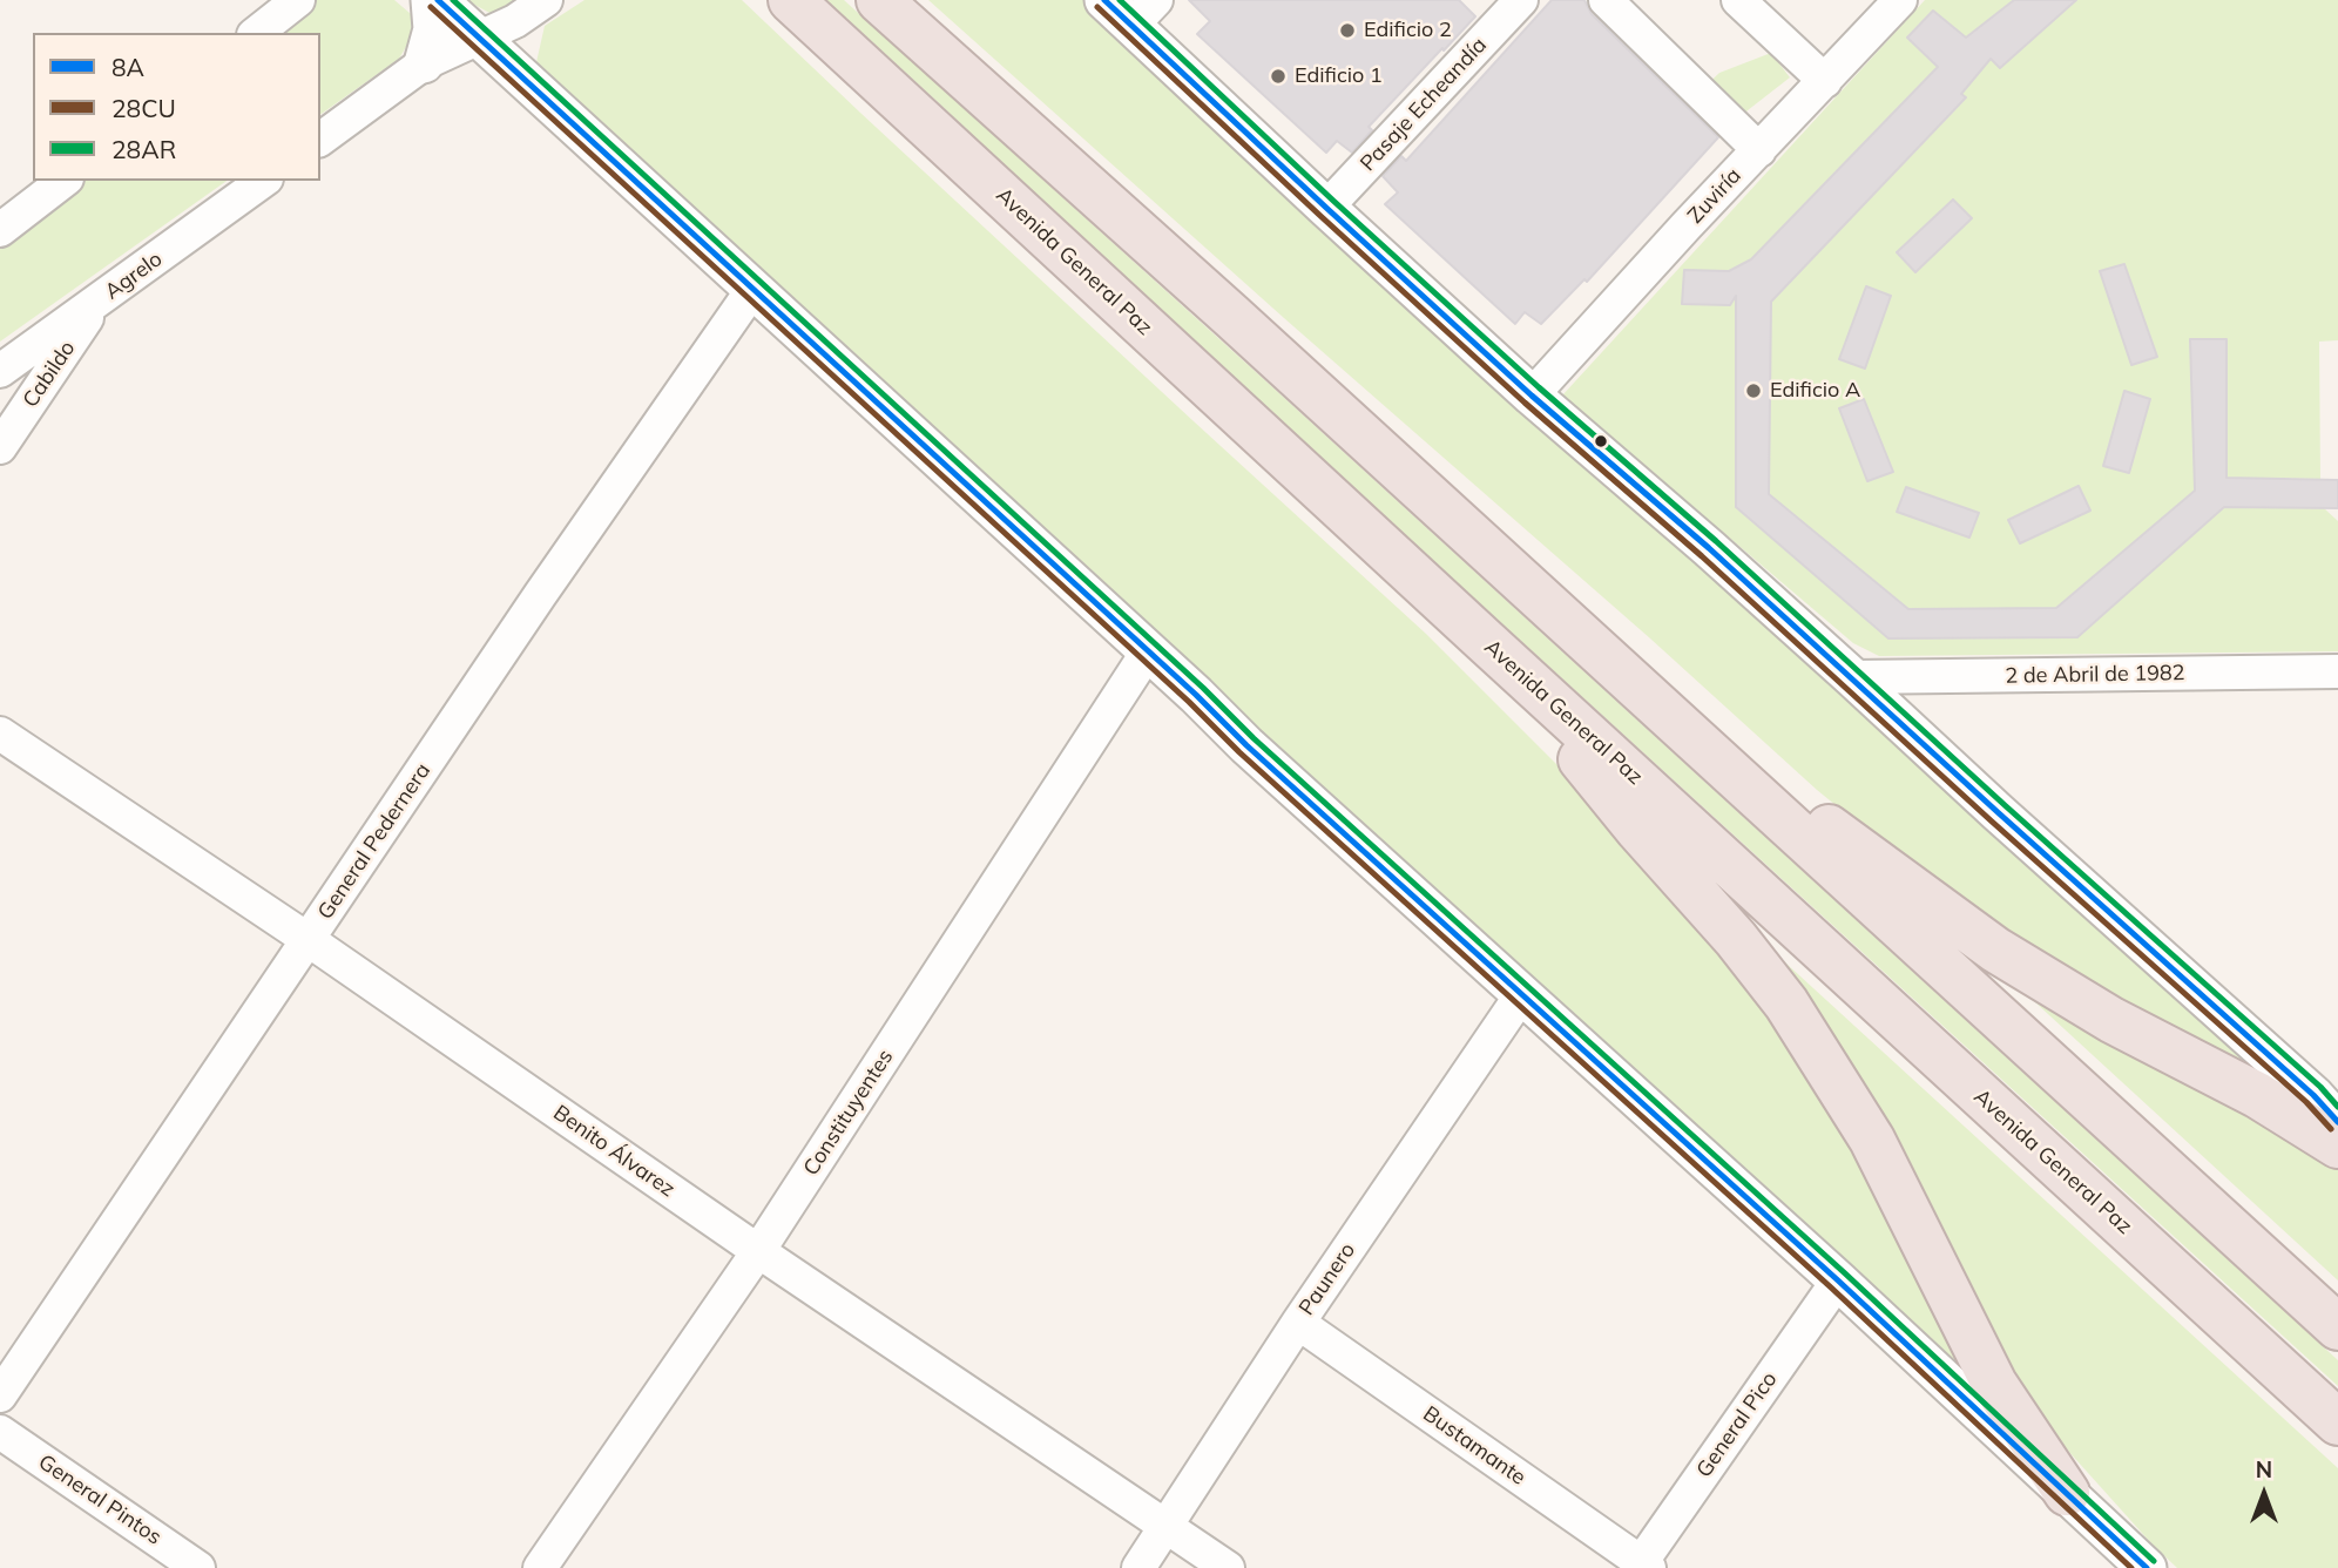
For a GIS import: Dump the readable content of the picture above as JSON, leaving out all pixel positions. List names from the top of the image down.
{
  "streets": {
    "highway": ["Avenida General Paz"],
    "street": [
      "Pasaje Echeandía",
      "Zuviría",
      "Agrelo",
      "Cabildo",
      "2 de Abril de 1982",
      "General Pedernera",
      "Constituyentes",
      "Benito Álvarez",
      "Paunero",
      "General Pico",
      "Bustamante",
      "General Pintos"
    ]
  },
  "crossings": [
    ["Agrelo", "Cabildo"],
    ["General Pedernera", "Benito Álvarez"],
    ["Constituyentes", "Benito Álvarez"],
    ["Benito Álvarez", "Paunero"],
    ["Paunero", "Bustamante"],
    ["General Pico", "Bustamante"]
  ],
  "places": ["Edificio 2", "Edificio 1", "Edificio A"],
  "lines": ["transit line 8A", "transit line 28AR", "transit line 28CU"],
  "legend": ["8A", "28CU", "28AR"],
  "north": "top"
}
